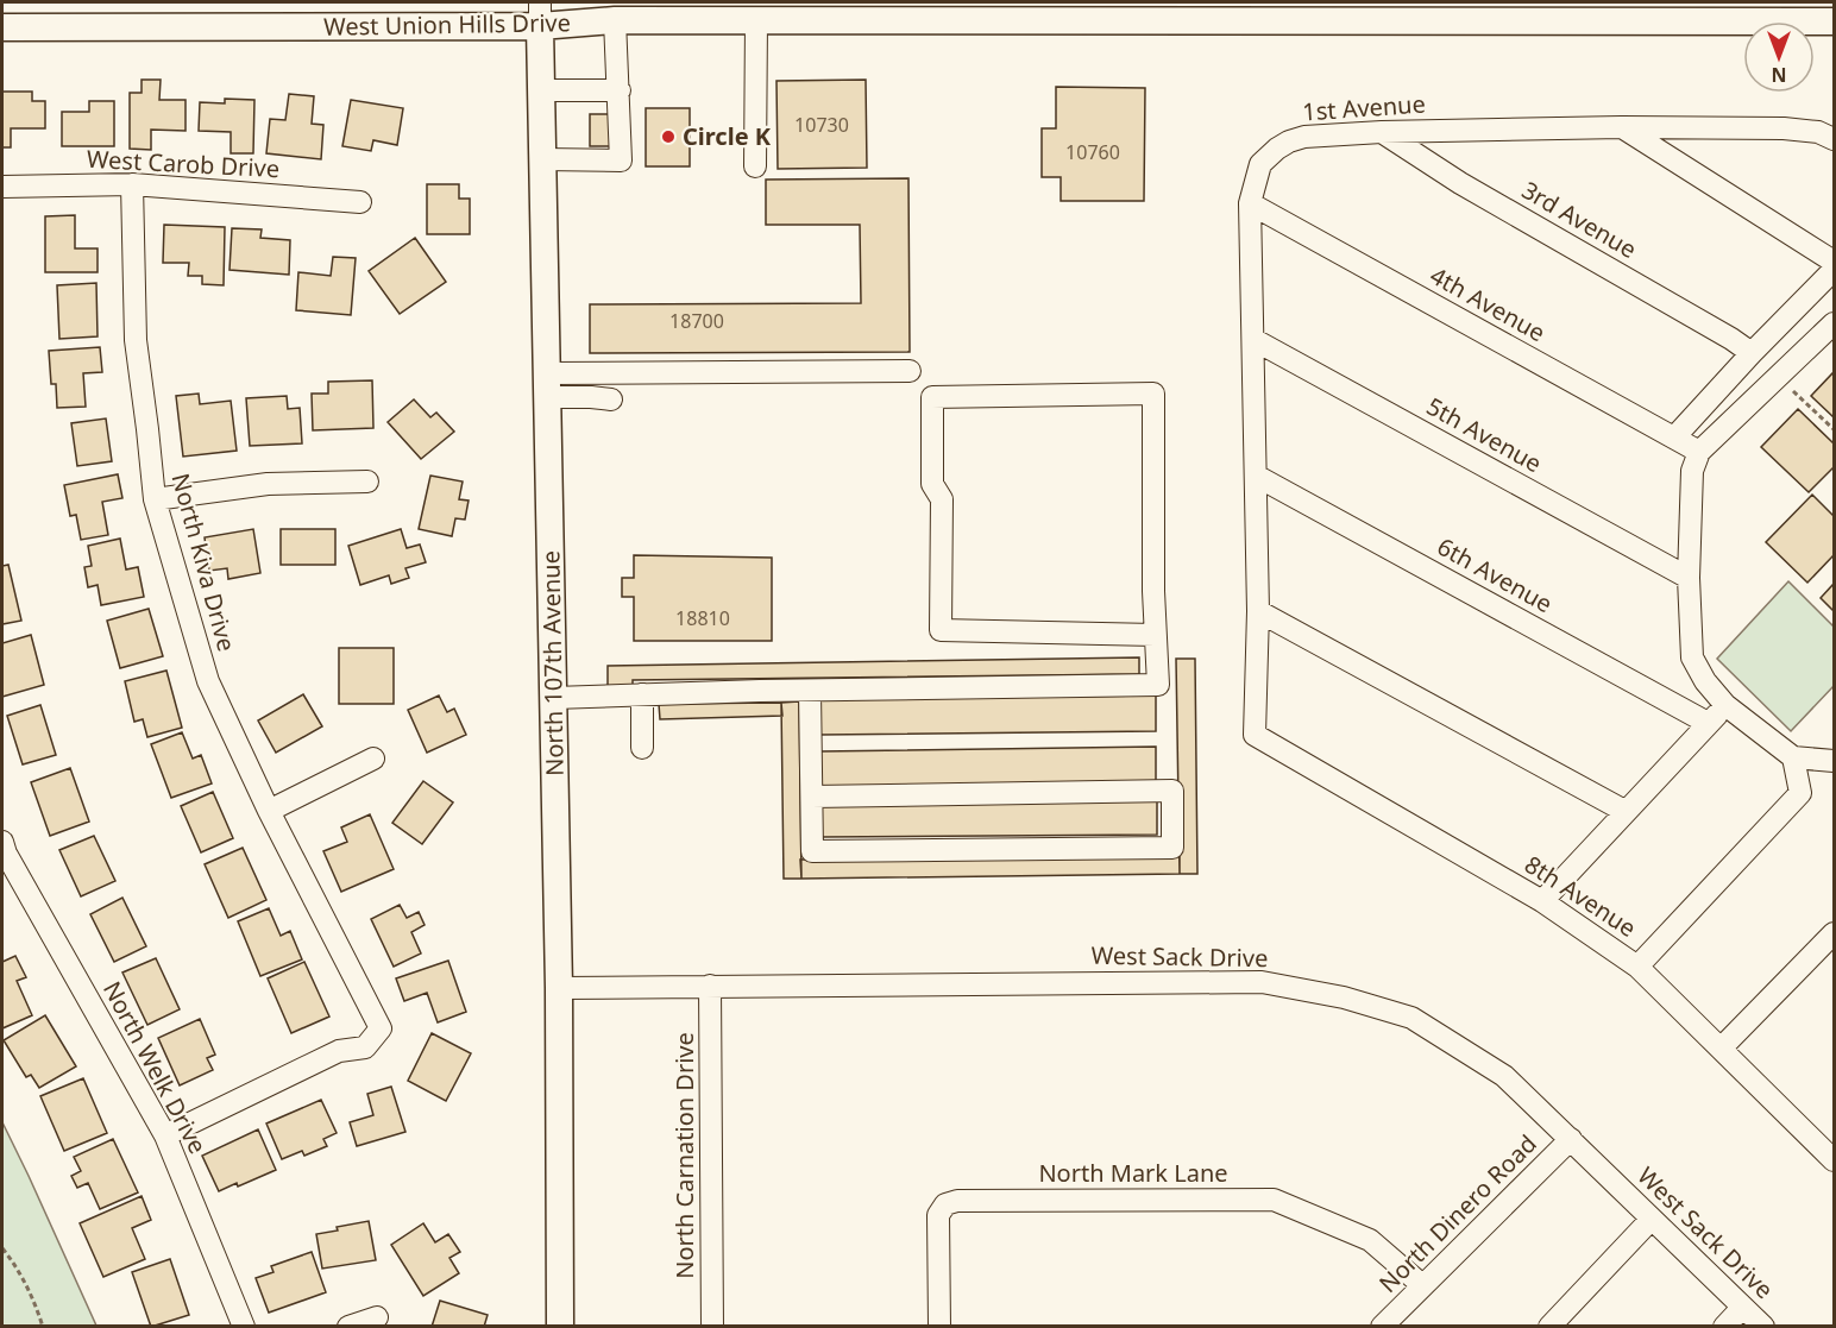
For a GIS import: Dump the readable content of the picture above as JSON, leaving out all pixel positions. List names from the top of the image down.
{
  "streets": {
    "main road": ["West Union Hills Drive", "North 107th Avenue"],
    "street": [
      "1st Avenue",
      "West Carob Drive",
      "3rd Avenue",
      "4th Avenue",
      "5th Avenue",
      "North Kiva Drive",
      "6th Avenue",
      "8th Avenue",
      "West Sack Drive",
      "North Welk Drive",
      "North Carnation Drive",
      "North Mark Lane",
      "North Dinero Road"
    ]
  },
  "crossings": [
    ["West Union Hills Drive", "North 107th Avenue"],
    ["1st Avenue", "3rd Avenue"],
    ["1st Avenue", "4th Avenue"],
    ["1st Avenue", "5th Avenue"],
    ["1st Avenue", "6th Avenue"],
    ["1st Avenue", "8th Avenue"],
    ["West Carob Drive", "North Kiva Drive"],
    ["North Kiva Drive", "North Welk Drive"],
    ["North 107th Avenue", "West Sack Drive"],
    ["West Sack Drive", "North Carnation Drive"],
    ["West Sack Drive", "North Dinero Road"],
    ["North Mark Lane", "North Dinero Road"]
  ],
  "places": ["Circle K"],
  "house_numbers": [
    "10730",
    "10760",
    "18700",
    "18810"
  ],
  "north": "bottom"
}
